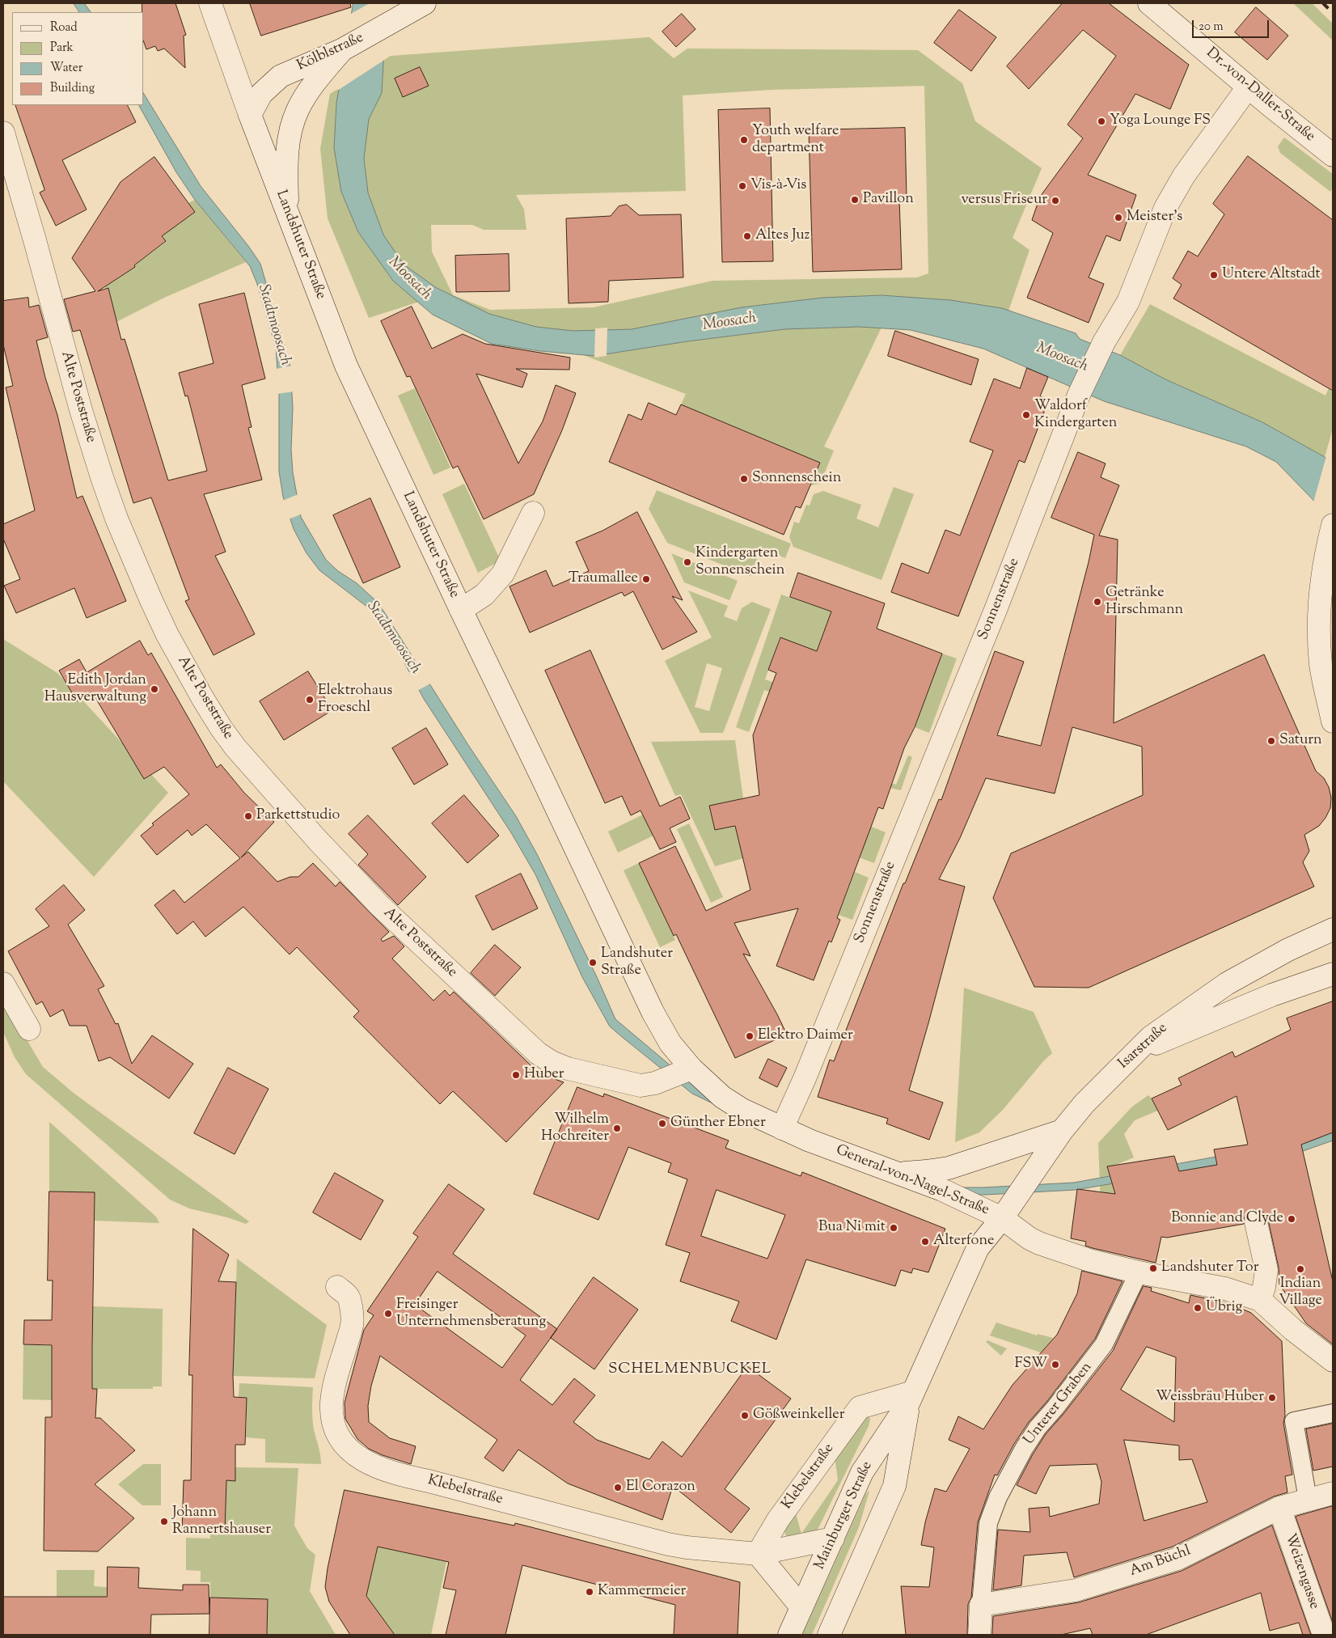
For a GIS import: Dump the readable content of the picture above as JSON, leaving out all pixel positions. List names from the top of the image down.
{
  "streets": {
    "street": [
      "Kölblstraße",
      "Dr.-von-Daller-Straße",
      "Landshuter Straße",
      "Alte Poststraße",
      "Sonnenstraße",
      "Isarstraße",
      "General-von-Nagel-Straße",
      "Unterer Graben",
      "Klebelstraße",
      "Mainburger Straße",
      "Am Büchl",
      "Weizengasse"
    ]
  },
  "crossings": [
    ["Kölblstraße", "Landshuter Straße"],
    ["Dr.-von-Daller-Straße", "Sonnenstraße"],
    ["Landshuter Straße", "Alte Poststraße"],
    ["Landshuter Straße", "General-von-Nagel-Straße"],
    ["Alte Poststraße", "General-von-Nagel-Straße"],
    ["Sonnenstraße", "General-von-Nagel-Straße"],
    ["Isarstraße", "General-von-Nagel-Straße"],
    ["Isarstraße", "Mainburger Straße"],
    ["General-von-Nagel-Straße", "Unterer Graben"],
    ["General-von-Nagel-Straße", "Mainburger Straße"],
    ["Unterer Graben", "Am Büchl"],
    ["Klebelstraße", "Mainburger Straße"],
    ["Am Büchl", "Weizengasse"]
  ],
  "districts": ["SCHELMENBUCKEL"],
  "water": ["Moosach", "Stadtmoosach"],
  "places": [
    "Yoga Lounge FS",
    "Youth welfare department",
    "Vis-à-Vis",
    "Pavillon",
    "versus Friseur",
    "Meister’s",
    "Altes Juz",
    "Untere Altstadt",
    "Waldorf Kindergarten",
    "Sonnenschein",
    "Kindergarten Sonnenschein",
    "Traumallee",
    "Getränke Hirschmann",
    "Edith Jordan Hausverwaltung",
    "Elektrohaus Froeschl",
    "Saturn",
    "Parkettstudio",
    "Landshuter Straße",
    "Elektro Daimer",
    "Huber",
    "Günther Ebner",
    "Wilhelm Hochreiter",
    "Bonnie and Clyde",
    "Bua Ni mit",
    "Alterfone",
    "Landshuter Tor",
    "Indian Village",
    "Übrig",
    "Freisinger Unternehmensberatung",
    "FSW",
    "Weissbräu Huber",
    "Gößweinkeller",
    "El Corazon",
    "Johann Rannertshauser",
    "Kammermeier"
  ],
  "legend": [
    "Road",
    "Park",
    "Water",
    "Building"
  ],
  "scale_bar": "20 m"
}
